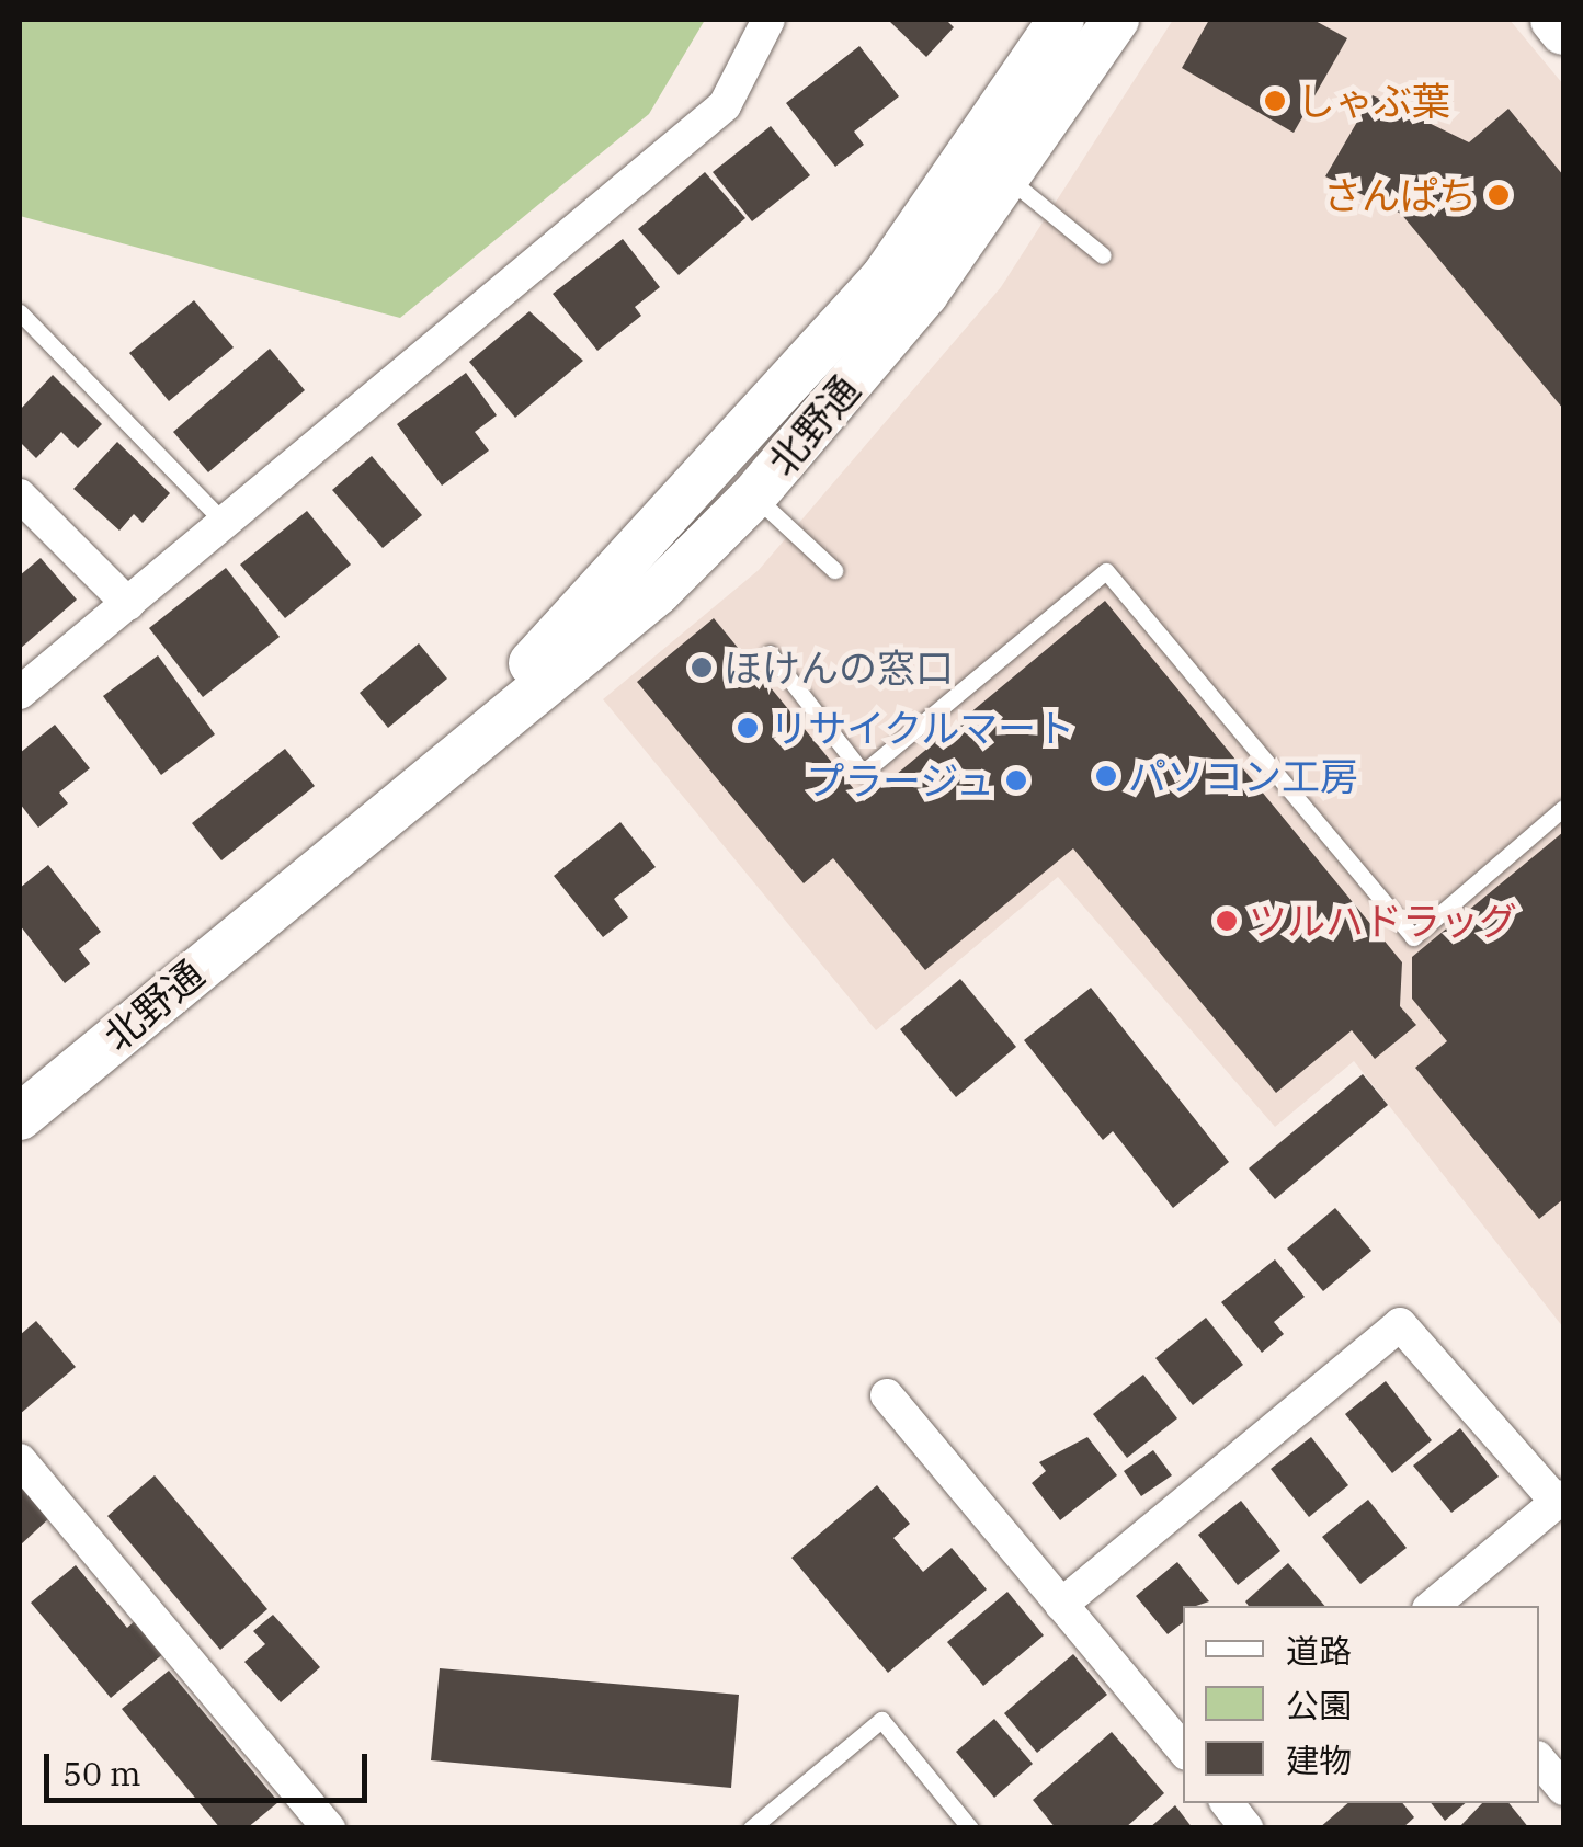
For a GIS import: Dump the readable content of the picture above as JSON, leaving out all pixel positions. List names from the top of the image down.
{
  "streets": {
    "street": ["北野通"]
  },
  "places": [
    "しゃぶ葉",
    "さんぱち",
    "ほけんの窓口",
    "リサイクルマート",
    "パソコン工房",
    "プラージュ",
    "ツルハドラッグ"
  ],
  "legend": ["道路", "公園", "建物"],
  "scale_bar": "50 m"
}
